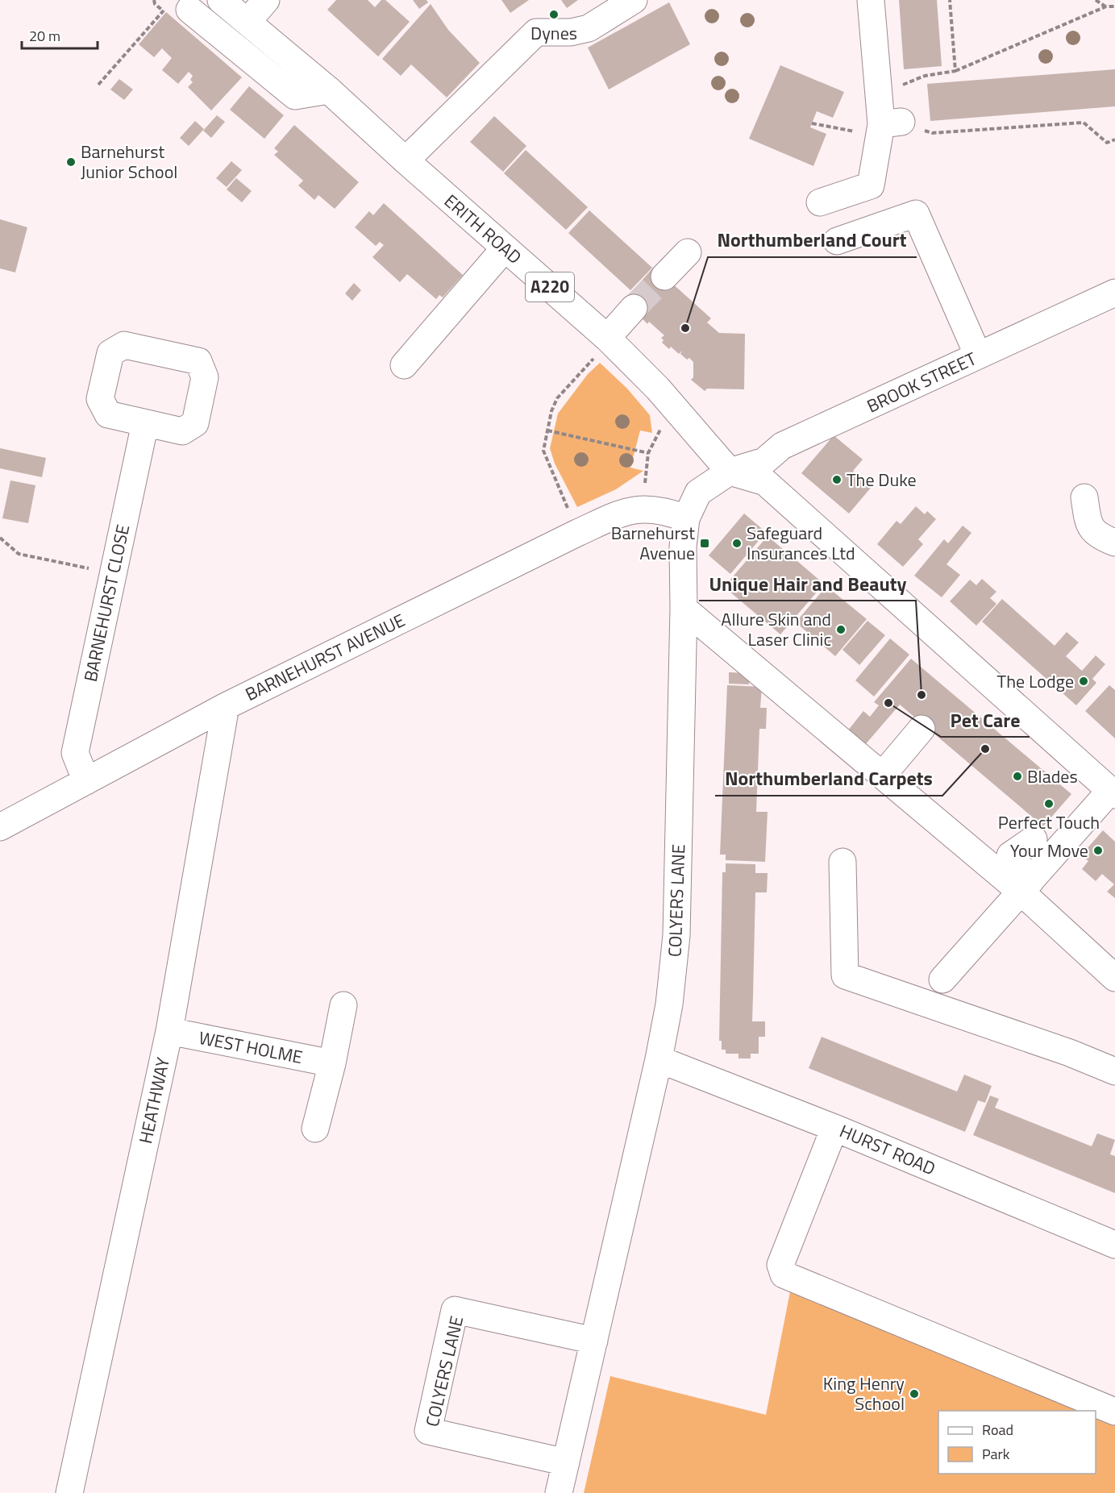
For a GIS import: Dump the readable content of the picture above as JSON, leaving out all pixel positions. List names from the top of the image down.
{
  "streets": {
    "street": [
      "ERITH ROAD",
      "A220",
      "BROOK STREET",
      "BARNEHURST CLOSE",
      "BARNEHURST AVENUE",
      "COLYERS LANE",
      "WEST HOLME",
      "HEATHWAY",
      "HURST ROAD"
    ]
  },
  "crossings": [
    ["ERITH ROAD", "BROOK STREET"],
    ["ERITH ROAD", "COLYERS LANE"],
    ["BROOK STREET", "COLYERS LANE"],
    ["BARNEHURST CLOSE", "BARNEHURST AVENUE"],
    ["BARNEHURST AVENUE", "COLYERS LANE"],
    ["BARNEHURST AVENUE", "HEATHWAY"],
    ["COLYERS LANE", "HURST ROAD"],
    ["WEST HOLME", "HEATHWAY"]
  ],
  "places": {
    "other": [
      "Dynes",
      "Barnehurst Junior School",
      "Northumberland Court",
      "The Duke",
      "Safeguard Insurances Ltd",
      "Allure Skin and Laser Clinic",
      "The Lodge",
      "Unique Hair and Beauty",
      "Pet Care",
      "Northumberland Carpets",
      "Blades",
      "Perfect Touch",
      "Your Move",
      "King Henry School"
    ],
    "transit": ["Barnehurst Avenue"]
  },
  "legend": ["Road", "Park"],
  "scale_bar": "20 m"
}
